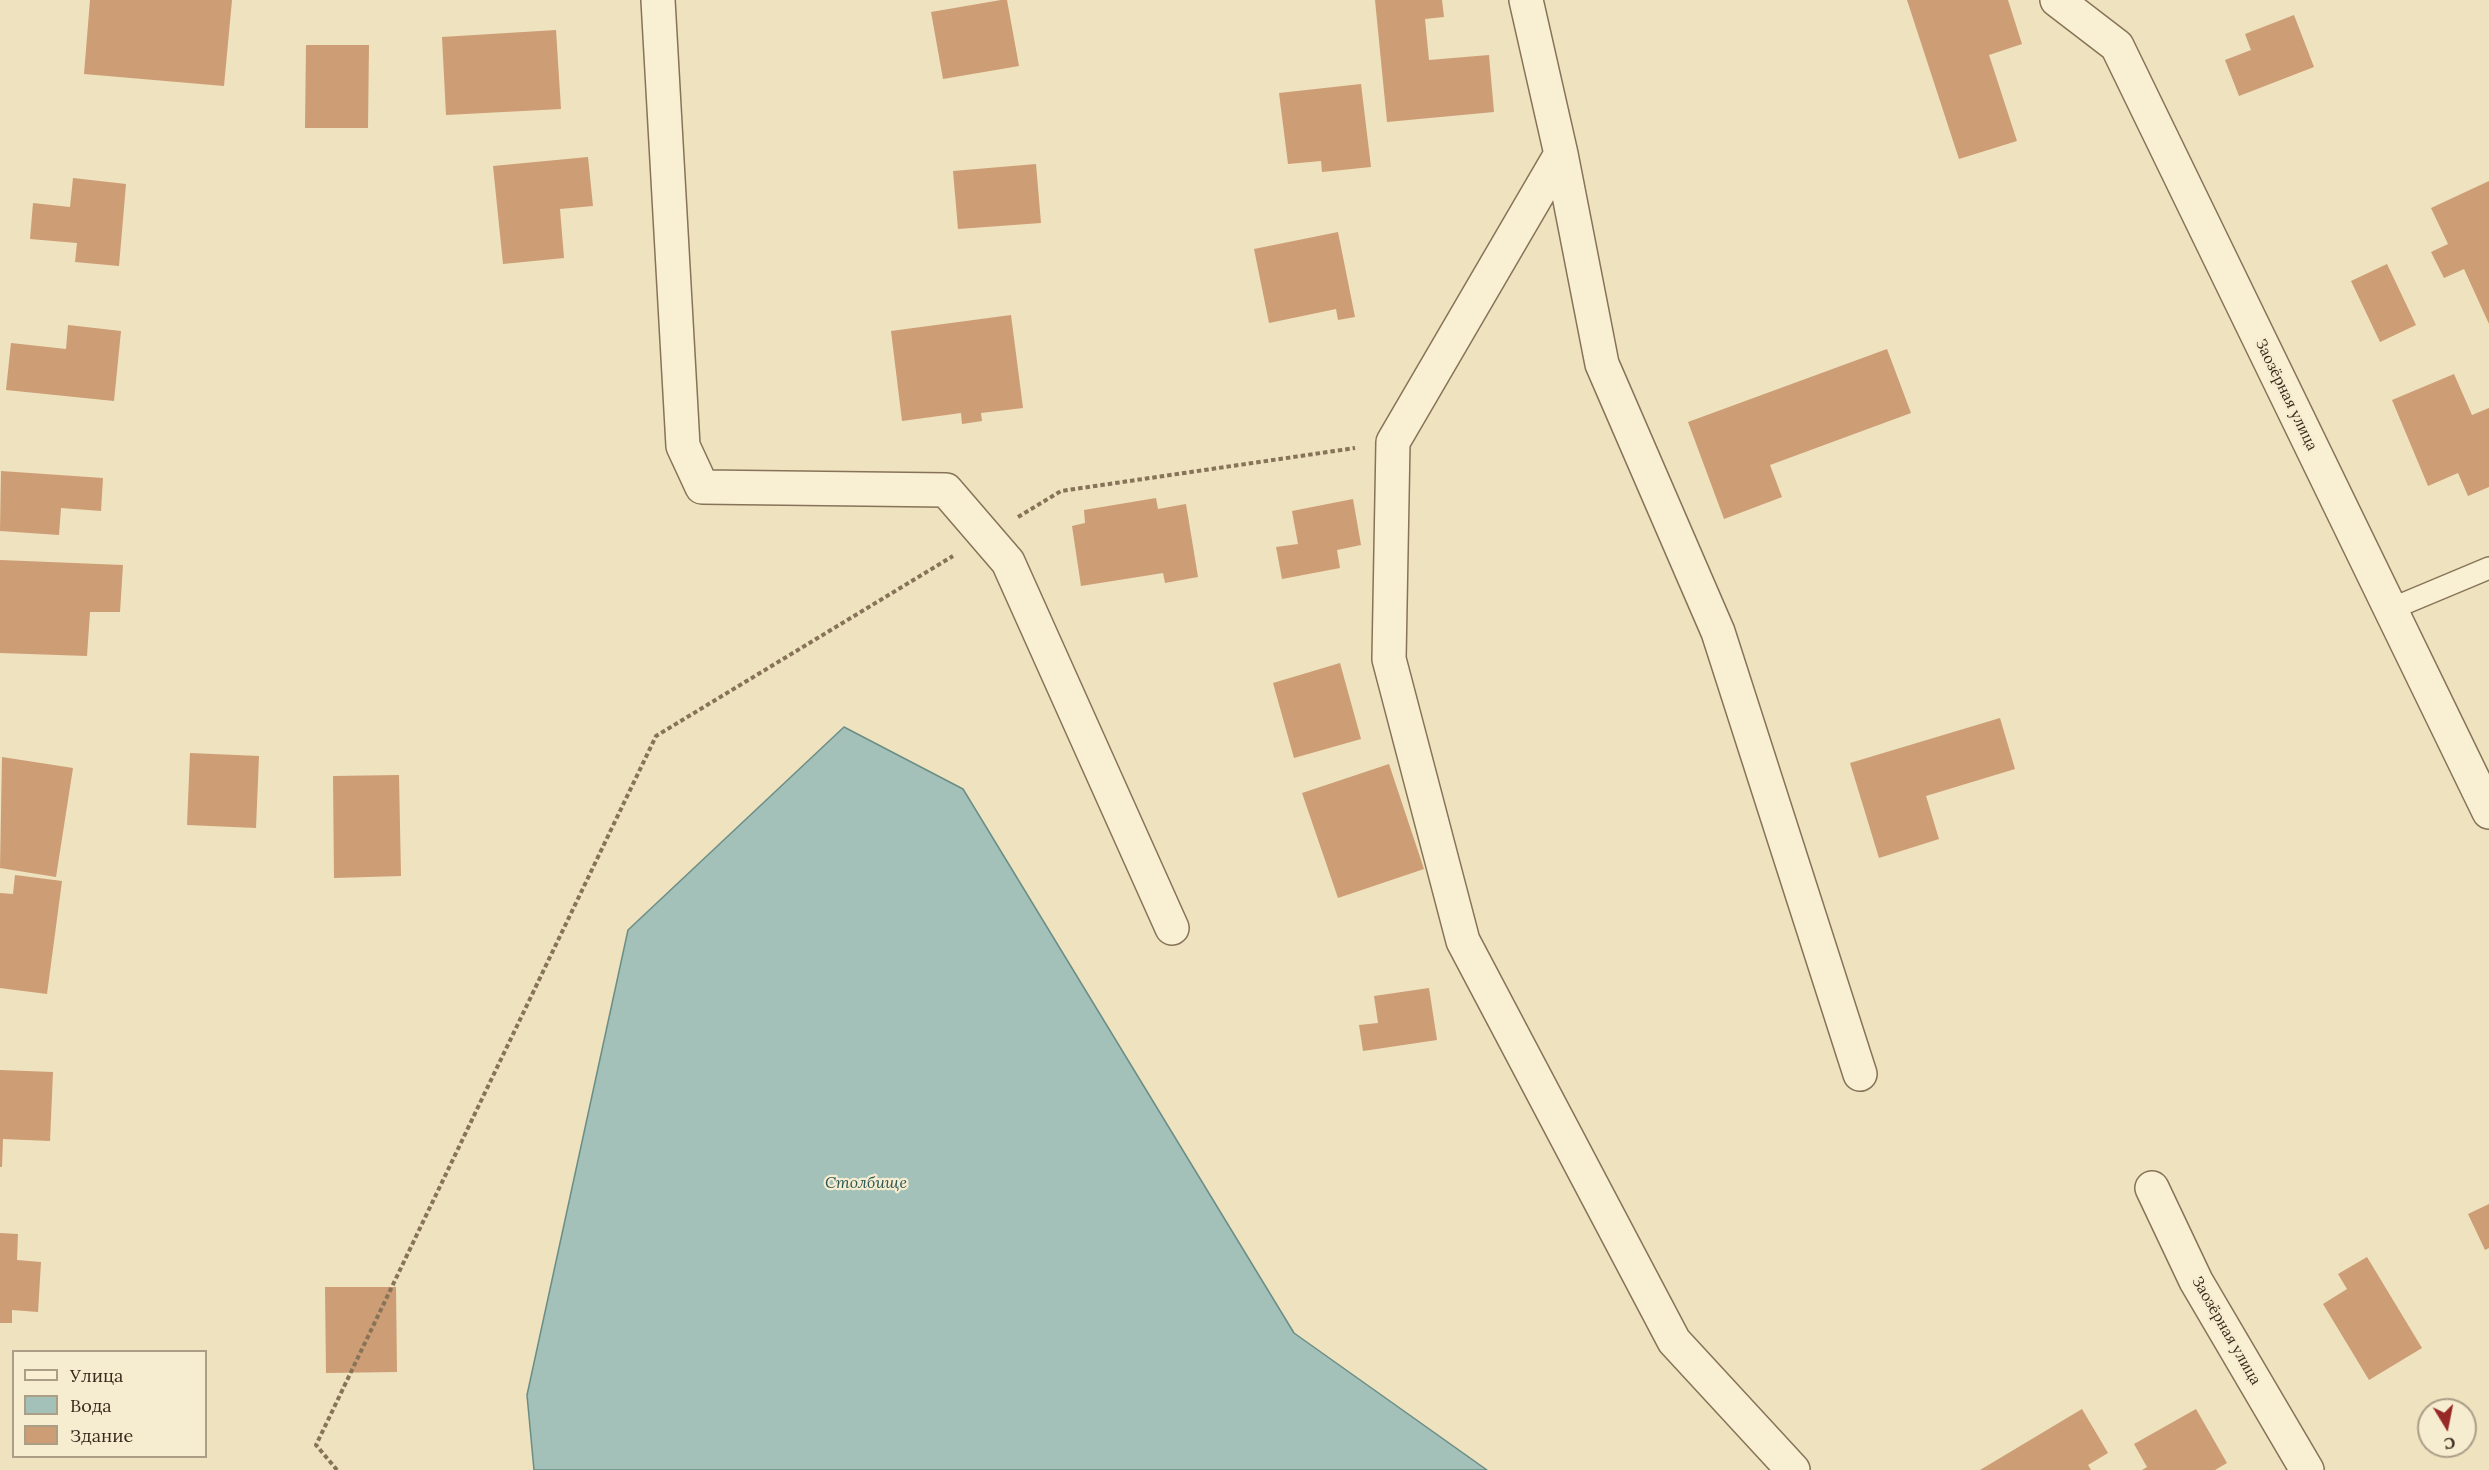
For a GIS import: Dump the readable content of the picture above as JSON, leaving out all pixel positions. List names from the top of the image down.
{
  "streets": {
    "street": ["Заозёрная улица"]
  },
  "water": ["Столбище"],
  "legend": ["Улица", "Вода", "Здание"],
  "north": "bottom"
}
